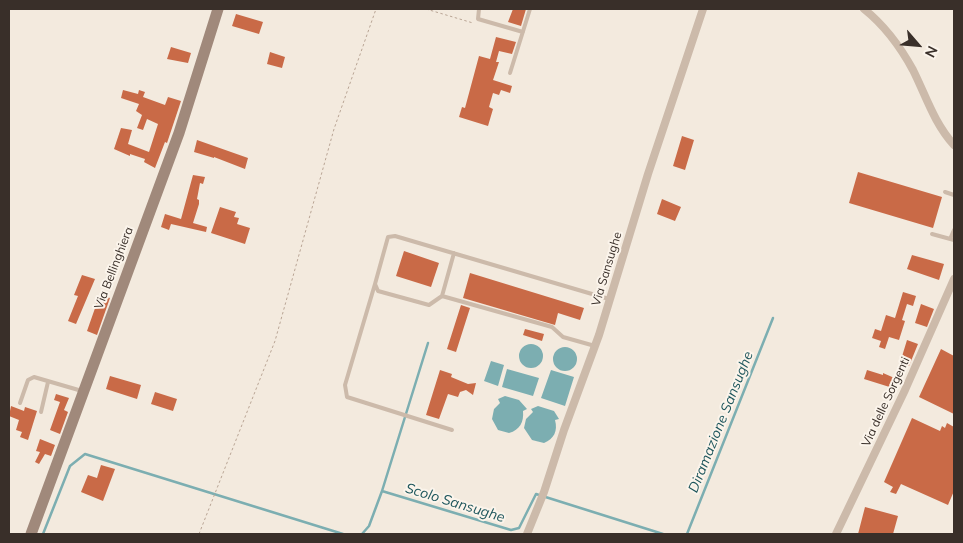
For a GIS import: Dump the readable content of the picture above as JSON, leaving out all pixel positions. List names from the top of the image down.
{
  "streets": {
    "street": ["Via Bellinghiera", "Via Sansughe", "Via delle Sorgenti"]
  },
  "water": ["Diramazione Sansughe", "Scolo Sansughe"],
  "north": "bottom right"
}
